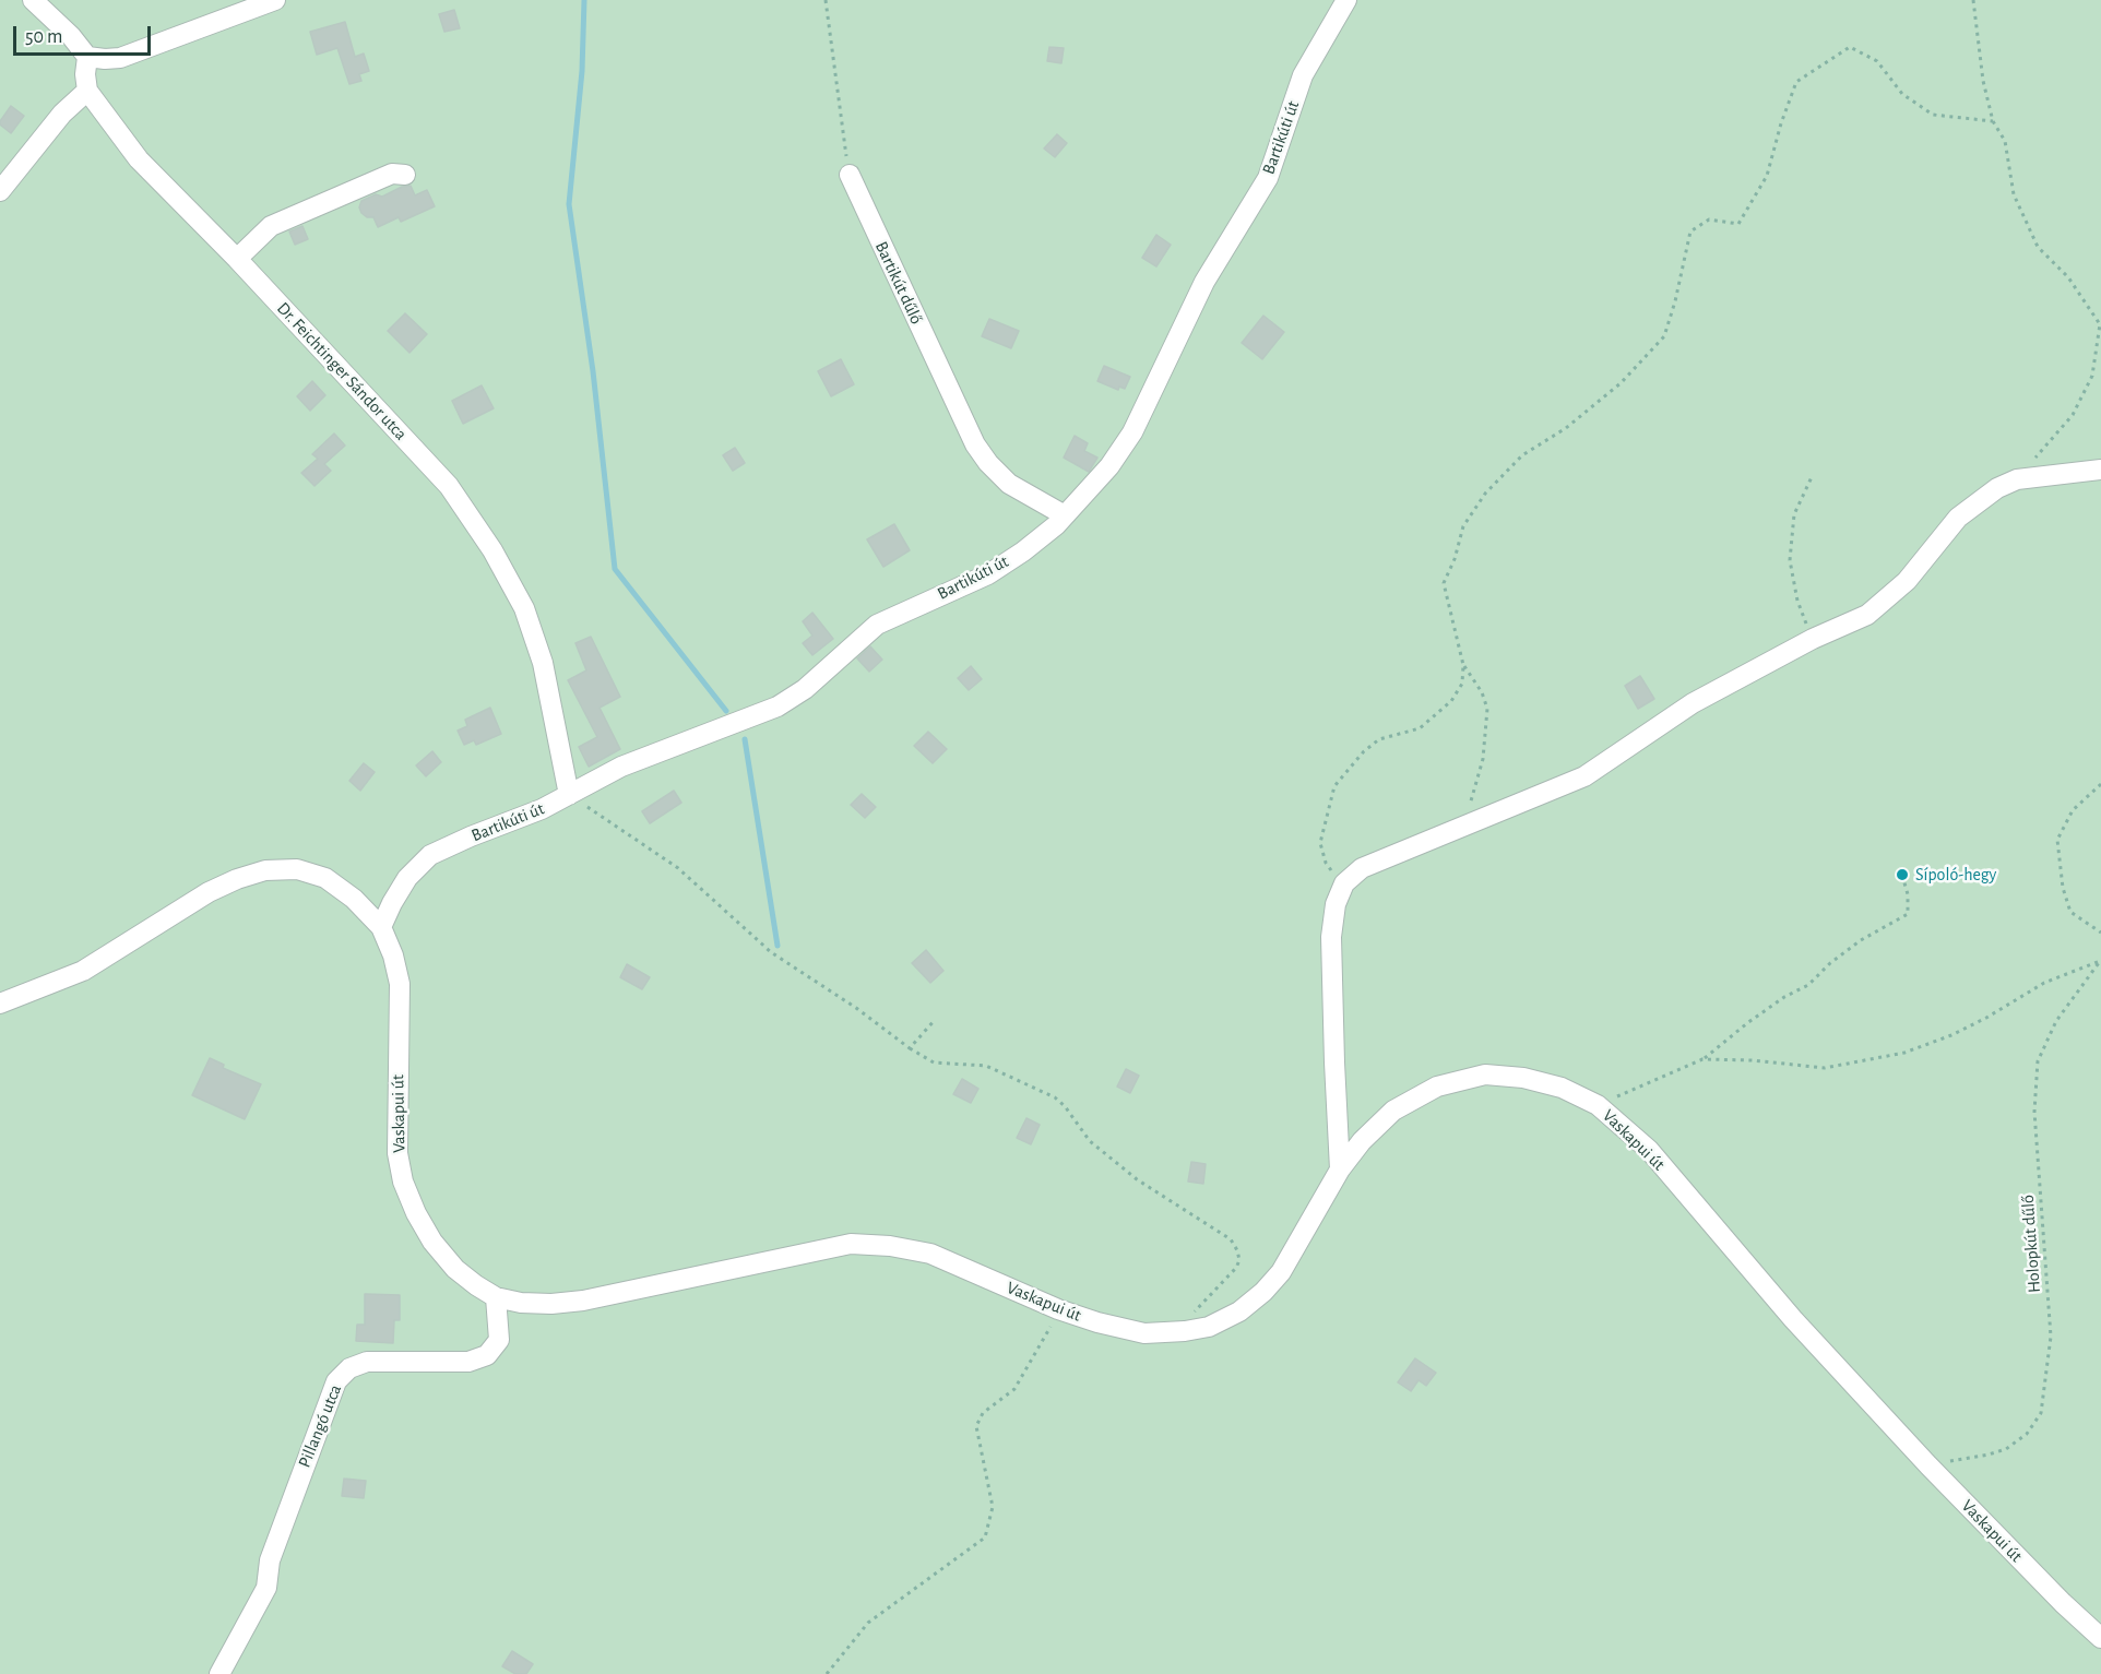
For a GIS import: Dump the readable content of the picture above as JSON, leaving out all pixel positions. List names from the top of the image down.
{
  "streets": {
    "street": [
      "Bartikúti út",
      "Bartikút dűlő",
      "Dr. Feichtinger Sándor utca",
      "Vaskapui út",
      "Pillangó utca"
    ],
    "path": ["Holopkút dűlő"]
  },
  "crossings": [
    ["Bartikúti út", "Bartikút dűlő"],
    ["Bartikúti út", "Dr. Feichtinger Sándor utca"],
    ["Bartikúti út", "Vaskapui út"],
    ["Vaskapui út", "Holopkút dűlő"],
    ["Vaskapui út", "Pillangó utca"]
  ],
  "places": ["Sípoló-hegy"],
  "scale_bar": "50 m"
}
